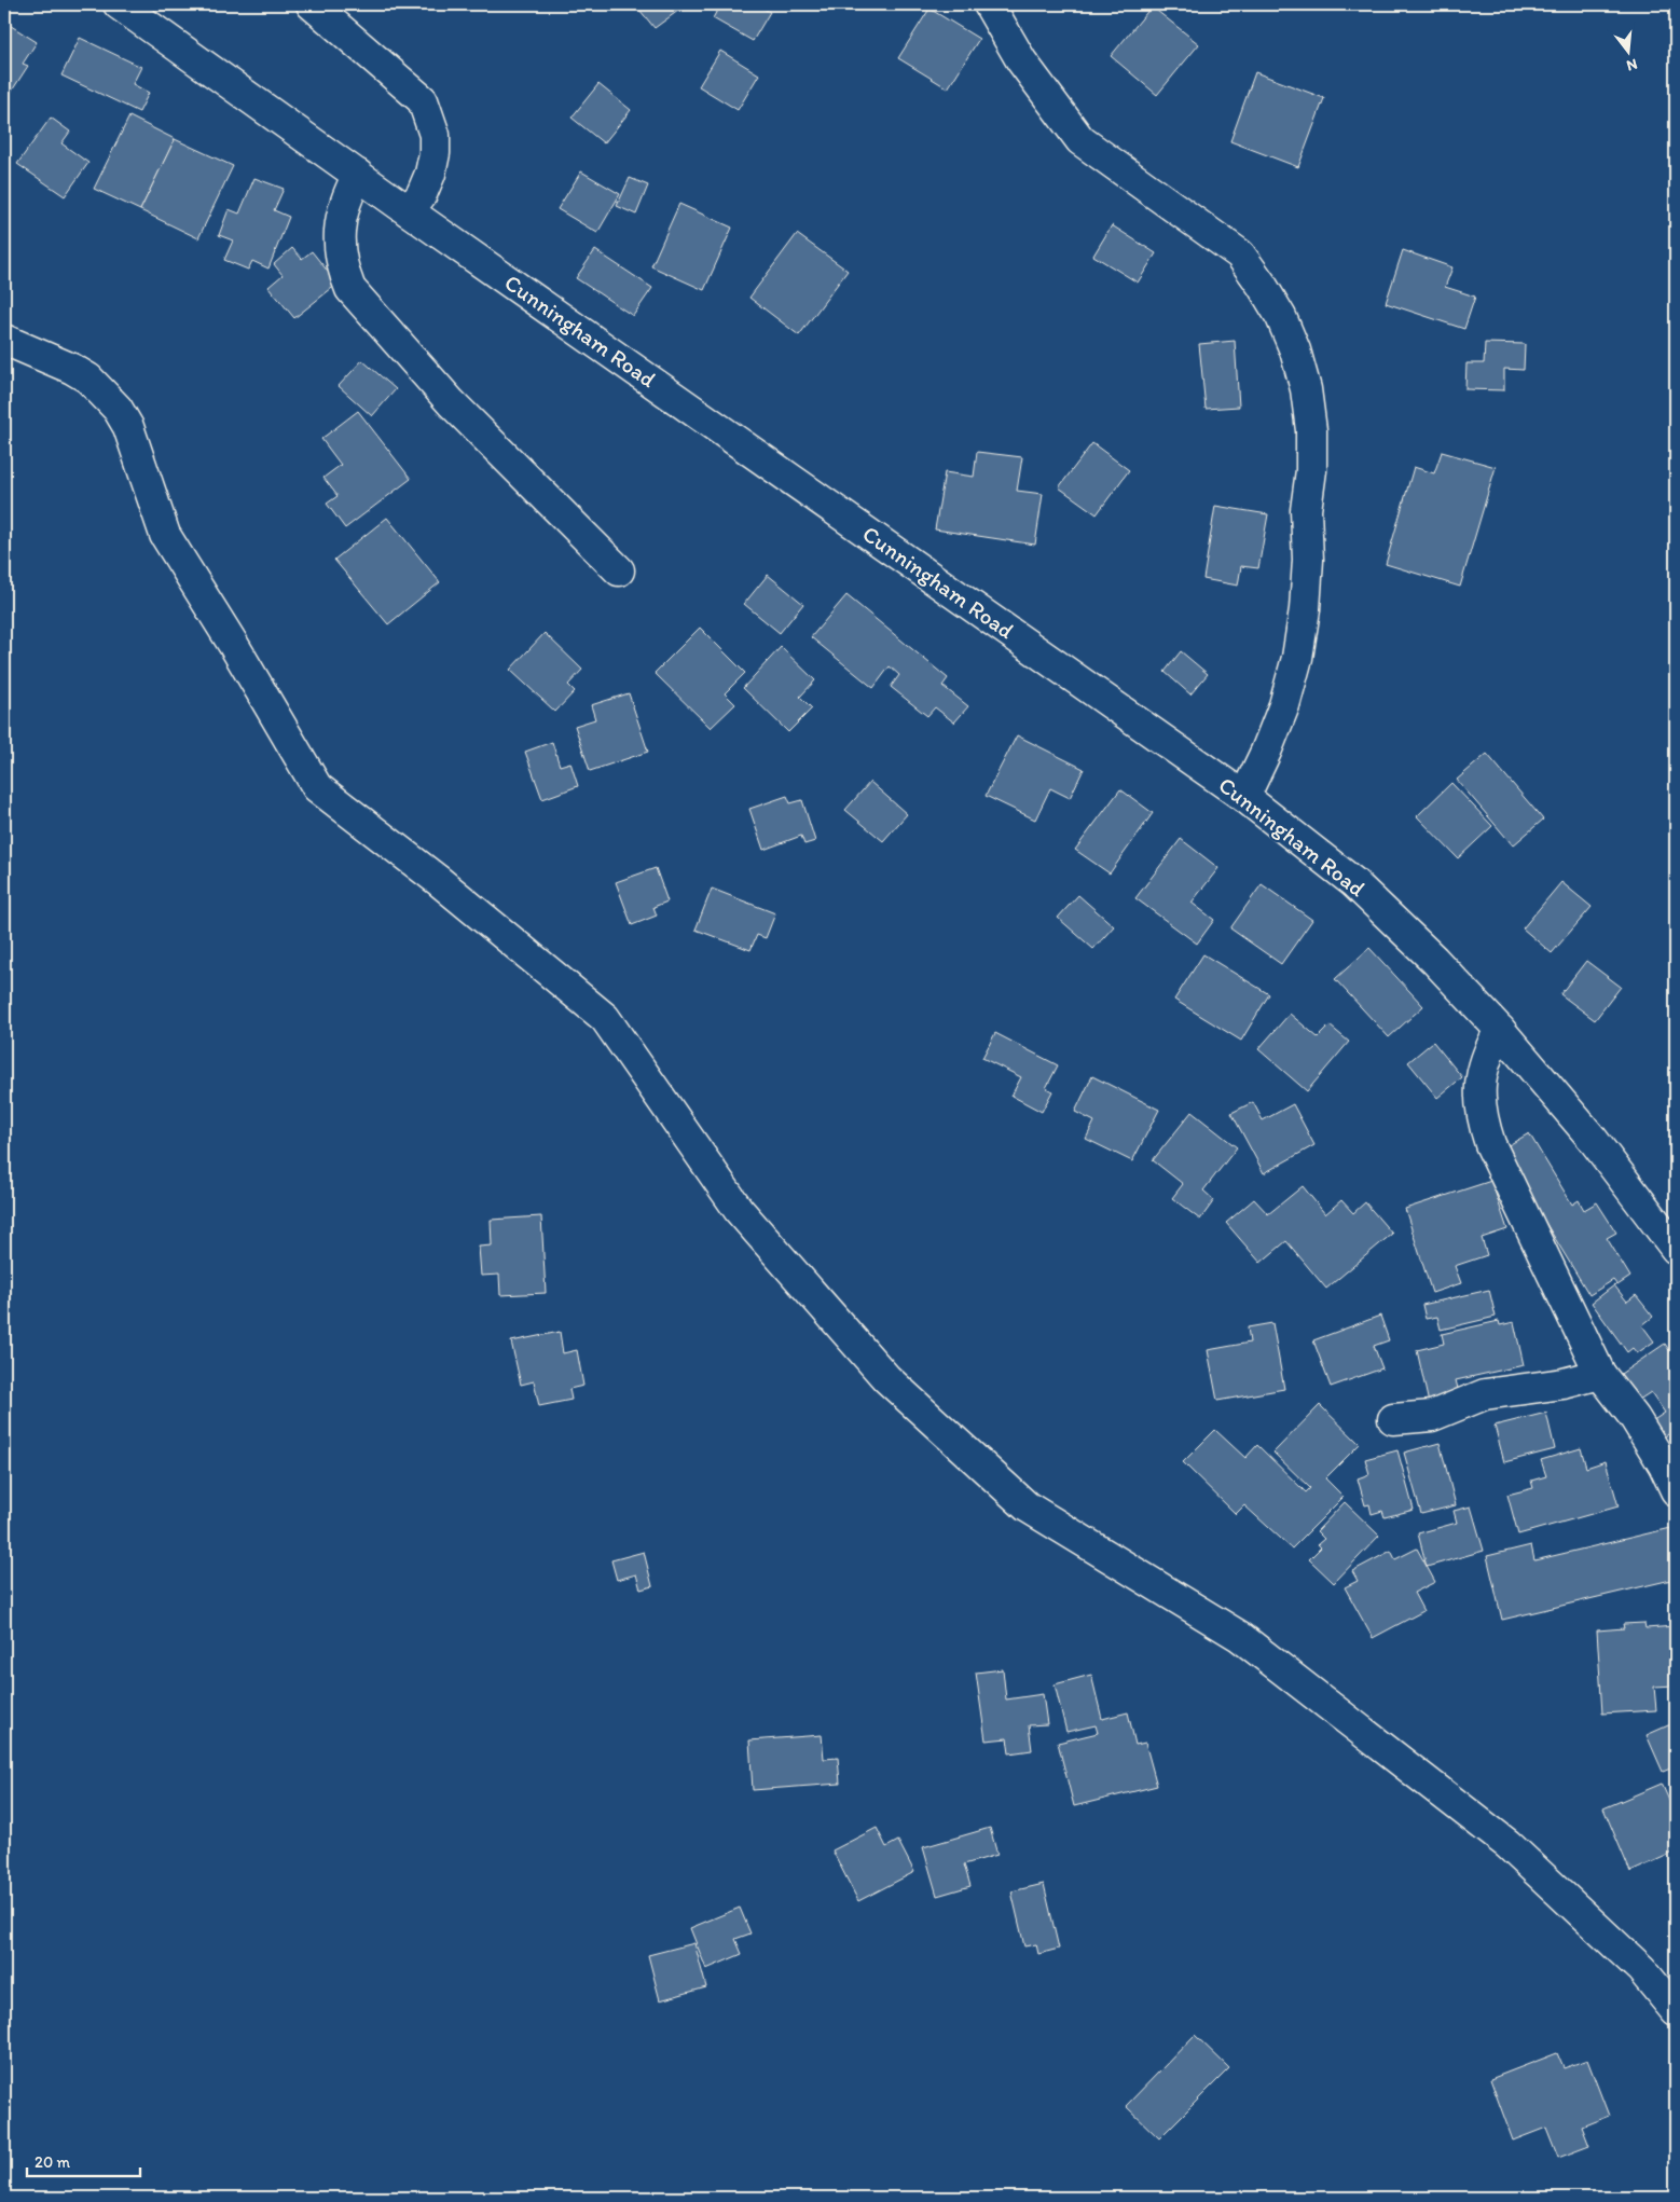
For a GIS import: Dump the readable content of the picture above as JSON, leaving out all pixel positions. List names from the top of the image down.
{
  "streets": {
    "street": ["Cunningham Road"]
  },
  "scale_bar": "20 m",
  "north": "bottom"
}
